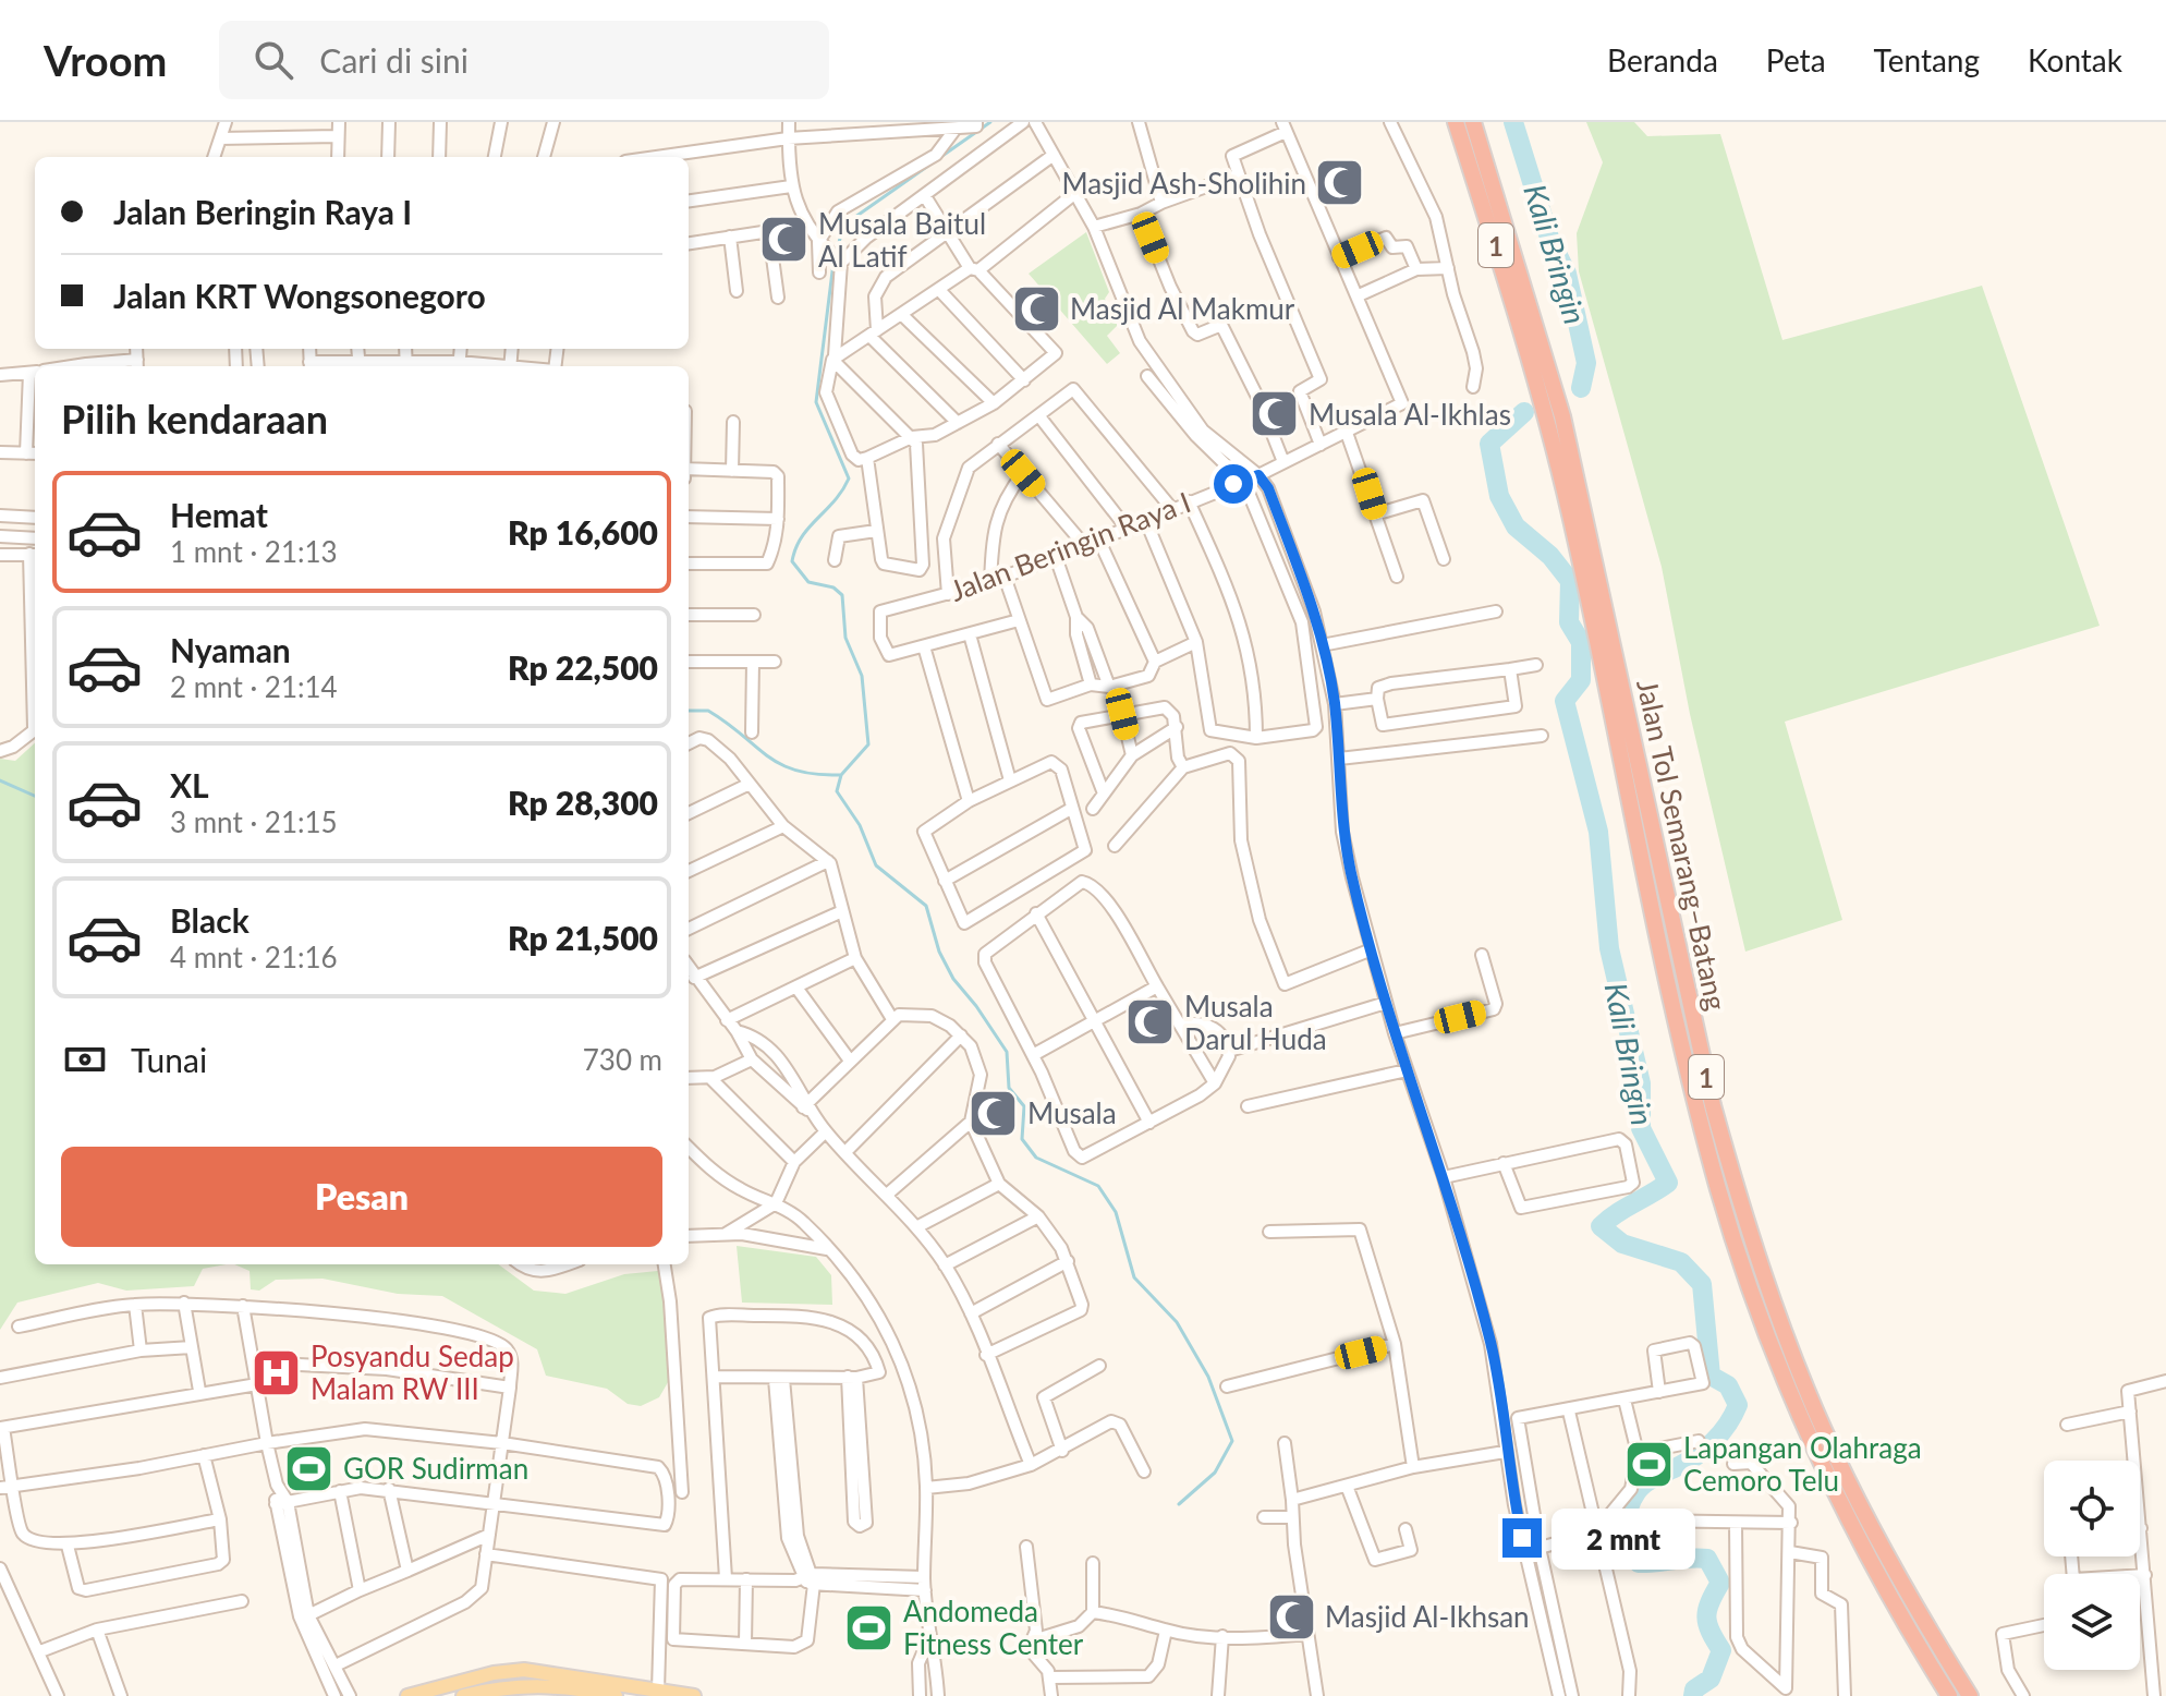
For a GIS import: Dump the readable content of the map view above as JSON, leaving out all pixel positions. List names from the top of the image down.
{
  "streets": {
    "highway": ["1", "Jalan Tol Semarang–Batang"],
    "street": ["Jalan Beringin Raya I"]
  },
  "water": ["Kali Bringin"],
  "places": {
    "mosque": [
      "Masjid Ash-Sholihin",
      "Musala Baitul Al Latif",
      "Masjid Al Makmur",
      "Musala Al-Ikhlas",
      "Musala Darul Huda",
      "Musala",
      "Masjid Al-Ikhsan"
    ],
    "hospital": ["Posyandu Sedap Malam RW III"],
    "sports": ["Lapangan Olahraga Cemoro Telu", "GOR Sudirman", "Andomeda Fitness Center"]
  },
  "page": {
    "header": "Vroom",
    "search": "Cari di sini",
    "nav": [
      "Beranda",
      "Peta",
      "Tentang",
      "Kontak"
    ],
    "banner": ["Jalan Beringin Raya I", "Jalan KRT Wongsonegoro"],
    "heading": "Pilih kendaraan",
    "list": [
      {
        "name": "Hemat",
        "note": "1 mnt · 21:13",
        "value": "Rp 16,600"
      },
      {
        "name": "Nyaman",
        "note": "2 mnt · 21:14",
        "value": "Rp 22,500"
      },
      {
        "name": "XL",
        "note": "3 mnt · 21:15",
        "value": "Rp 28,300"
      },
      {
        "name": "Black",
        "note": "4 mnt · 21:16",
        "value": "Rp 21,500"
      }
    ],
    "pay": ["Tunai", "730 m"],
    "buttons": "Pesan",
    "bubble": "2 mnt"
  }
}
